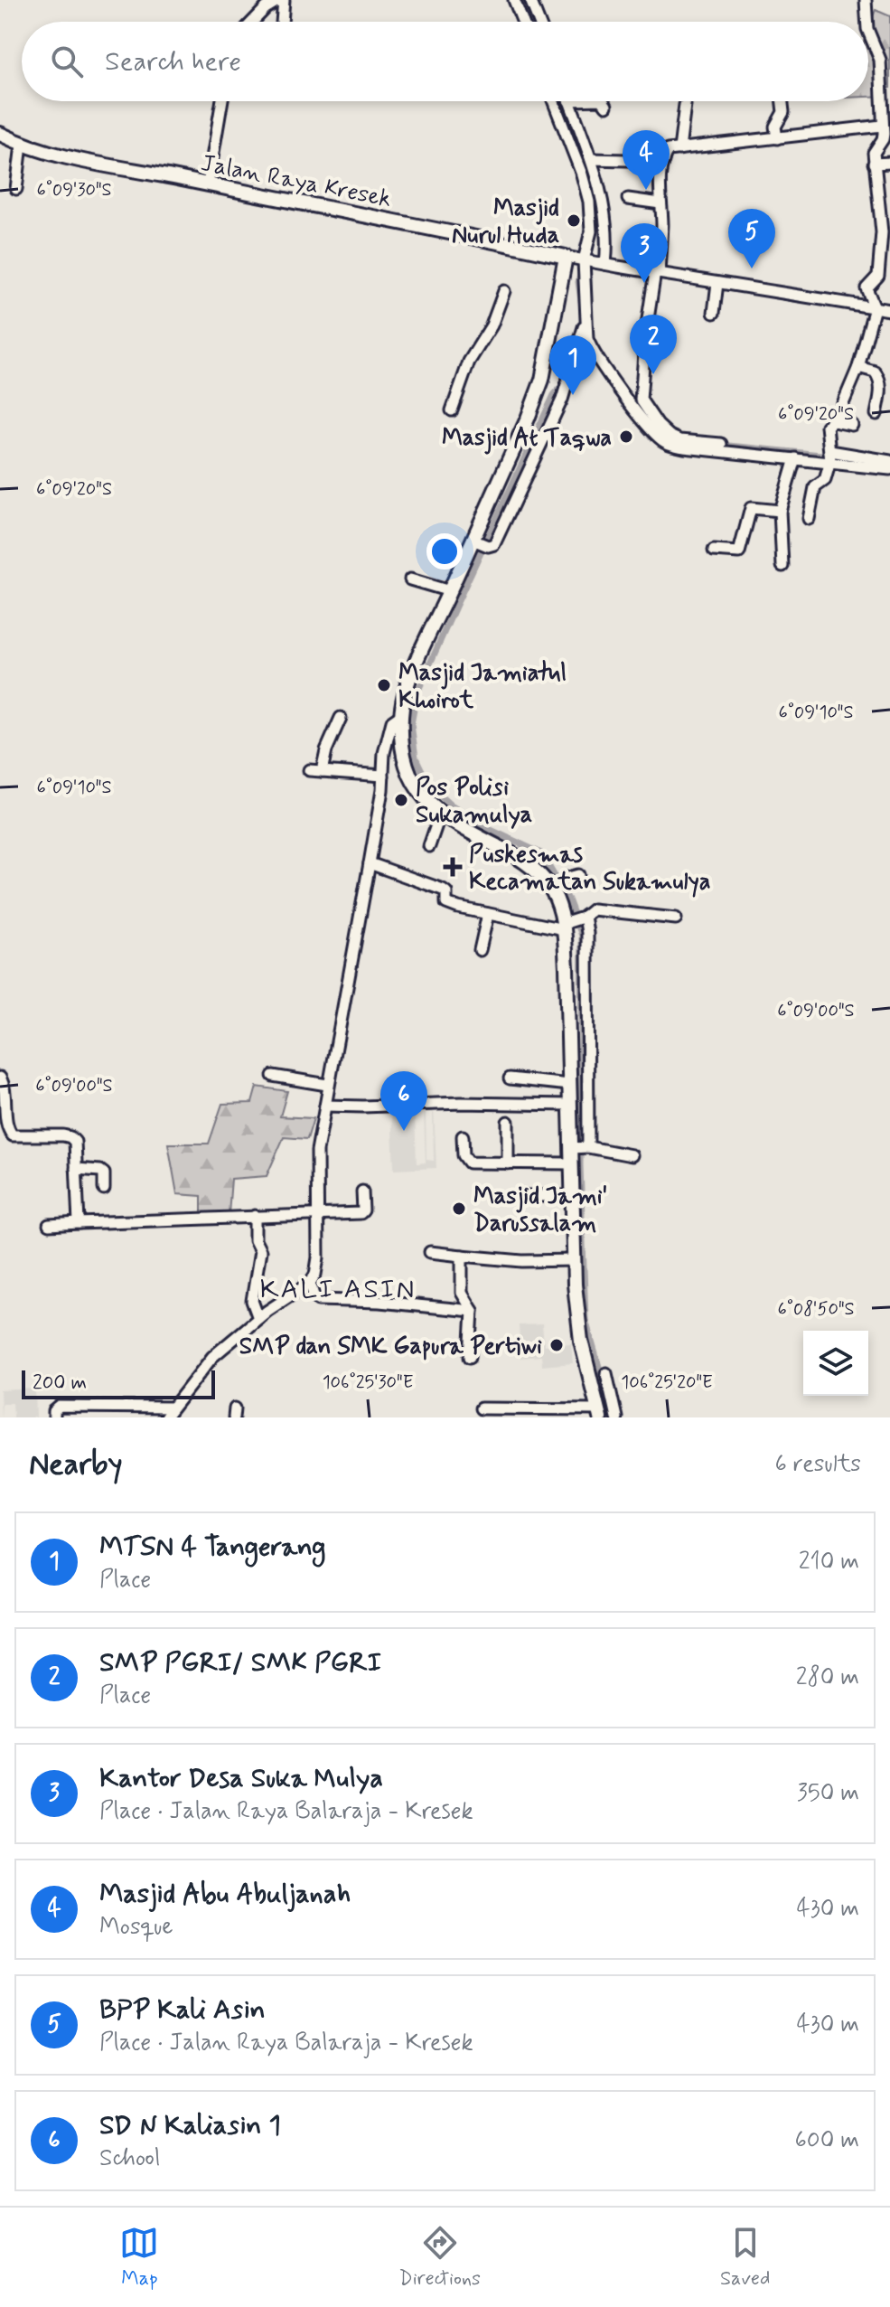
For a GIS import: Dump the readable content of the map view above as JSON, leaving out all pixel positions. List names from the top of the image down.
{
  "streets": {
    "main road": ["Jalan Raya Kresek"]
  },
  "districts": ["KALI ASIN"],
  "places": {
    "other": [
      "Masjid Nurul Huda",
      "Masjid At Taqwa",
      "Masjid Jamiatul Khoirot",
      "Pos Polisi Sukamulya",
      "Masjid Jami' Darussalam",
      "SMP dan SMK Gapura Pertiwi"
    ],
    "health": ["Puskesmas Kecamatan Sukamulya"]
  },
  "scale_bar": "200 m",
  "page": {
    "search": "Search here",
    "pins": [
      "4",
      "5",
      "3",
      "2",
      "1",
      "6"
    ],
    "scale": "200 m",
    "heading": ["Nearby", "6 results"],
    "list": [
      {
        "mark": "1",
        "name": "MTSN 4 Tangerang",
        "note": "Place",
        "value": "210 m"
      },
      {
        "mark": "2",
        "name": "SMP PGRI/ SMK PGRI",
        "note": "Place",
        "value": "280 m"
      },
      {
        "mark": "3",
        "name": "Kantor Desa Suka Mulya",
        "note": "Place · Jalan Raya Balaraja - Kresek",
        "value": "350 m"
      },
      {
        "mark": "4",
        "name": "Masjid Abu Abuljanah",
        "note": "Mosque",
        "value": "430 m"
      },
      {
        "mark": "5",
        "name": "BPP Kali Asin",
        "note": "Place · Jalan Raya Balaraja - Kresek",
        "value": "430 m"
      },
      {
        "mark": "6",
        "name": "SD N Kaliasin 1",
        "note": "School",
        "value": "600 m"
      }
    ],
    "nav": ["Map", "Directions", "Saved"]
  },
  "coordinates": [
    "6°09'30\"S",
    "6°09'20\"S",
    "6°09'10\"S",
    "6°09'00\"S",
    "6°08'50\"S",
    "106°25'30\"E",
    "106°25'20\"E"
  ]
}
